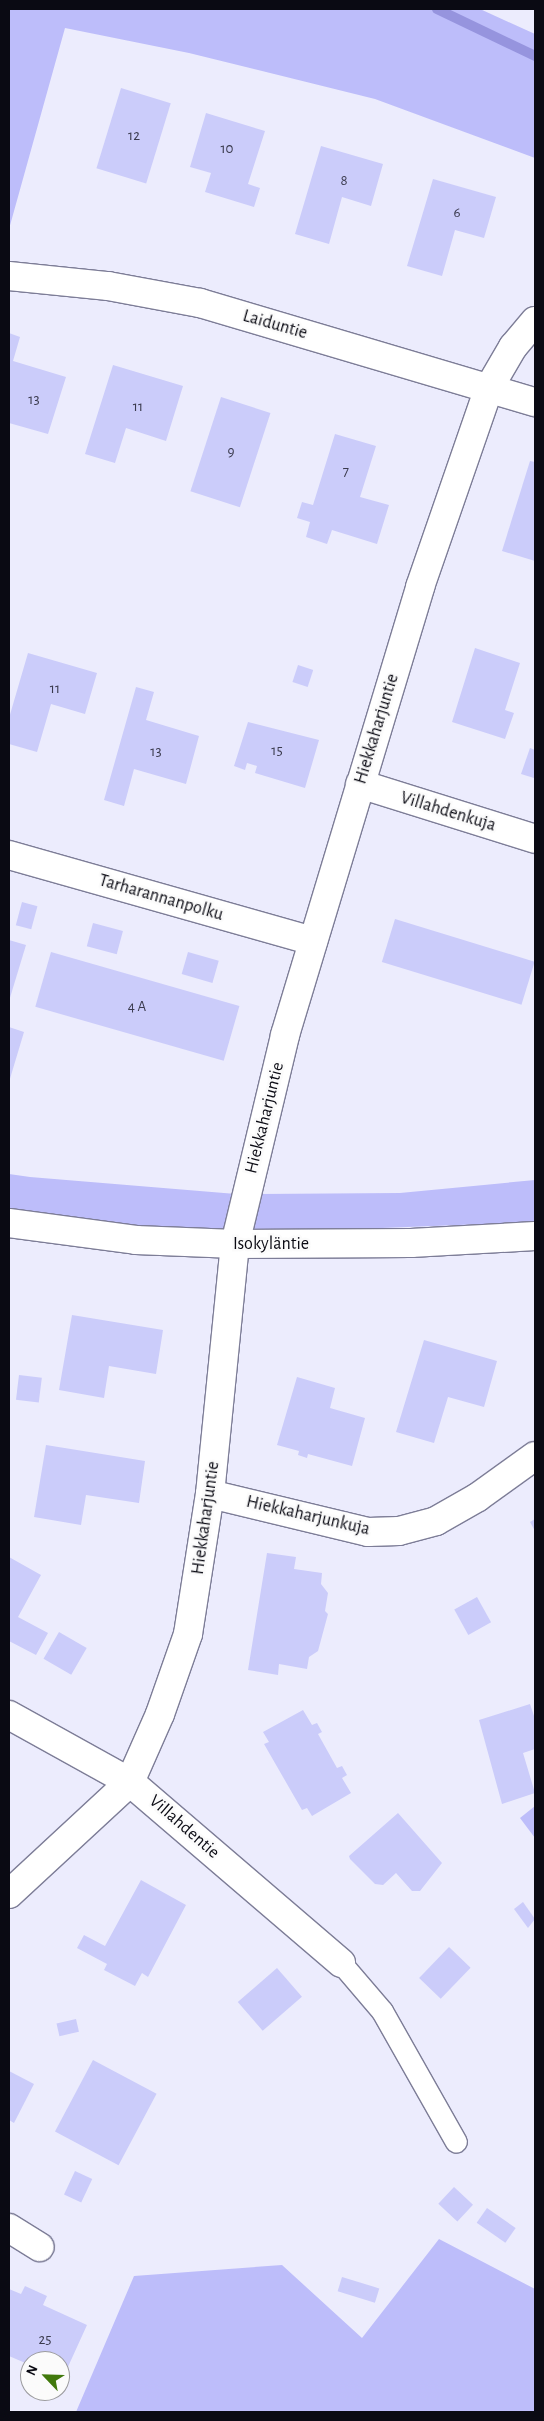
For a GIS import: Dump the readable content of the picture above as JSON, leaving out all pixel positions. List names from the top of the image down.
{
  "streets": {
    "street": [
      "Laiduntie",
      "Hiekkaharjuntie",
      "Villahdenkuja",
      "Tarharannanpolku",
      "Isokyläntie",
      "Hiekkaharjunkuja",
      "Villahdentie"
    ]
  },
  "crossings": [
    ["Laiduntie", "Hiekkaharjuntie"],
    ["Hiekkaharjuntie", "Villahdenkuja"],
    ["Hiekkaharjuntie", "Tarharannanpolku"],
    ["Hiekkaharjuntie", "Isokyläntie"],
    ["Hiekkaharjuntie", "Hiekkaharjunkuja"],
    ["Hiekkaharjuntie", "Villahdentie"]
  ],
  "house_numbers": [
    "12",
    "10",
    "8",
    "6",
    "13",
    "11",
    "9",
    "7",
    "11",
    "15",
    "13",
    "4 A",
    "25"
  ],
  "north": "top left"
}
